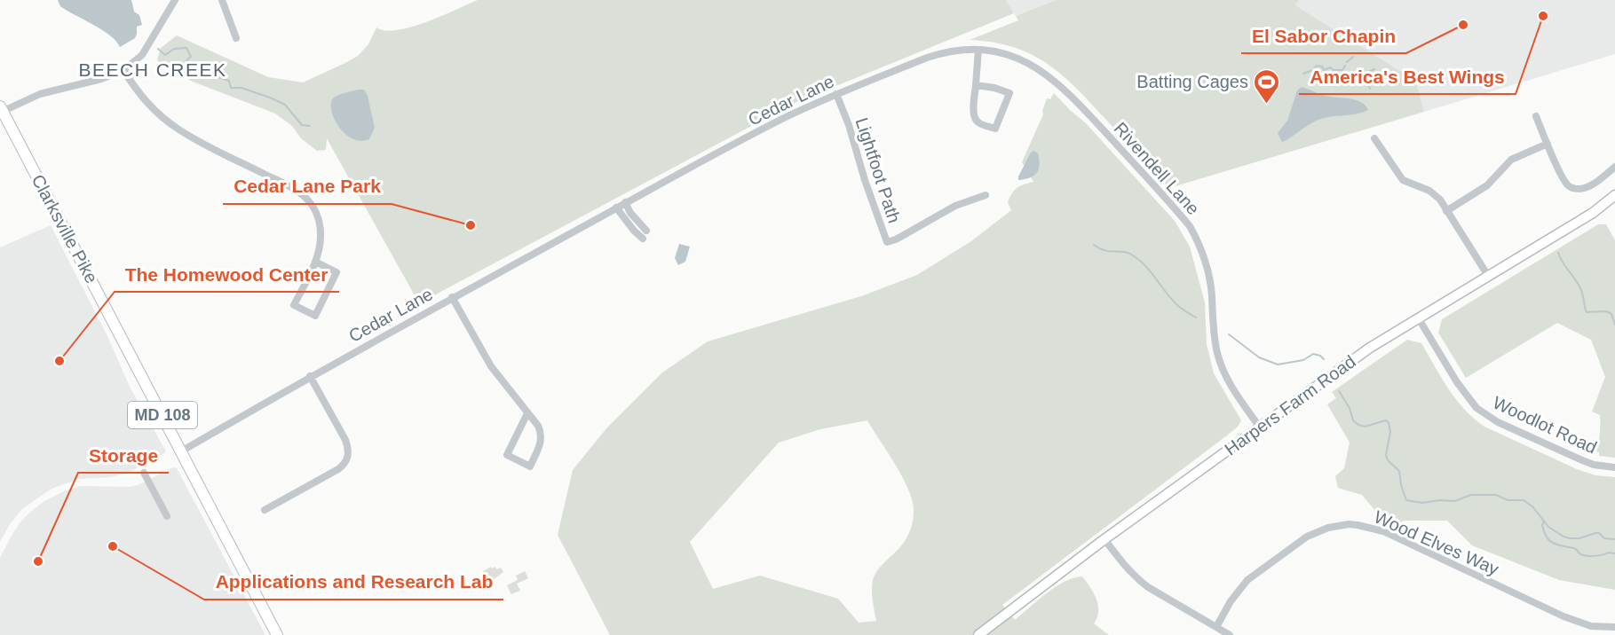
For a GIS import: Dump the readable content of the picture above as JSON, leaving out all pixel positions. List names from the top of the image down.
{
  "streets": {
    "main road": ["Clarksville Pike", "Harpers Farm Road", "MD 108"],
    "street": [
      "Cedar Lane",
      "Rivendell Lane",
      "Lightfoot Path",
      "Woodlot Road",
      "Wood Elves Way"
    ]
  },
  "crossings": [
    ["Cedar Lane", "Rivendell Lane"],
    ["Cedar Lane", "Lightfoot Path"],
    ["Cedar Lane", "Clarksville Pike"],
    ["Rivendell Lane", "Harpers Farm Road"],
    ["Harpers Farm Road", "Woodlot Road"]
  ],
  "districts": ["BEECH CREEK"],
  "places": {
    "other": [
      "America's Best Wings",
      "El Sabor Chapin",
      "Cedar Lane Park",
      "The Homewood Center",
      "Applications and Research Lab",
      "Storage"
    ],
    "sports": ["Batting Cages"]
  }
}
